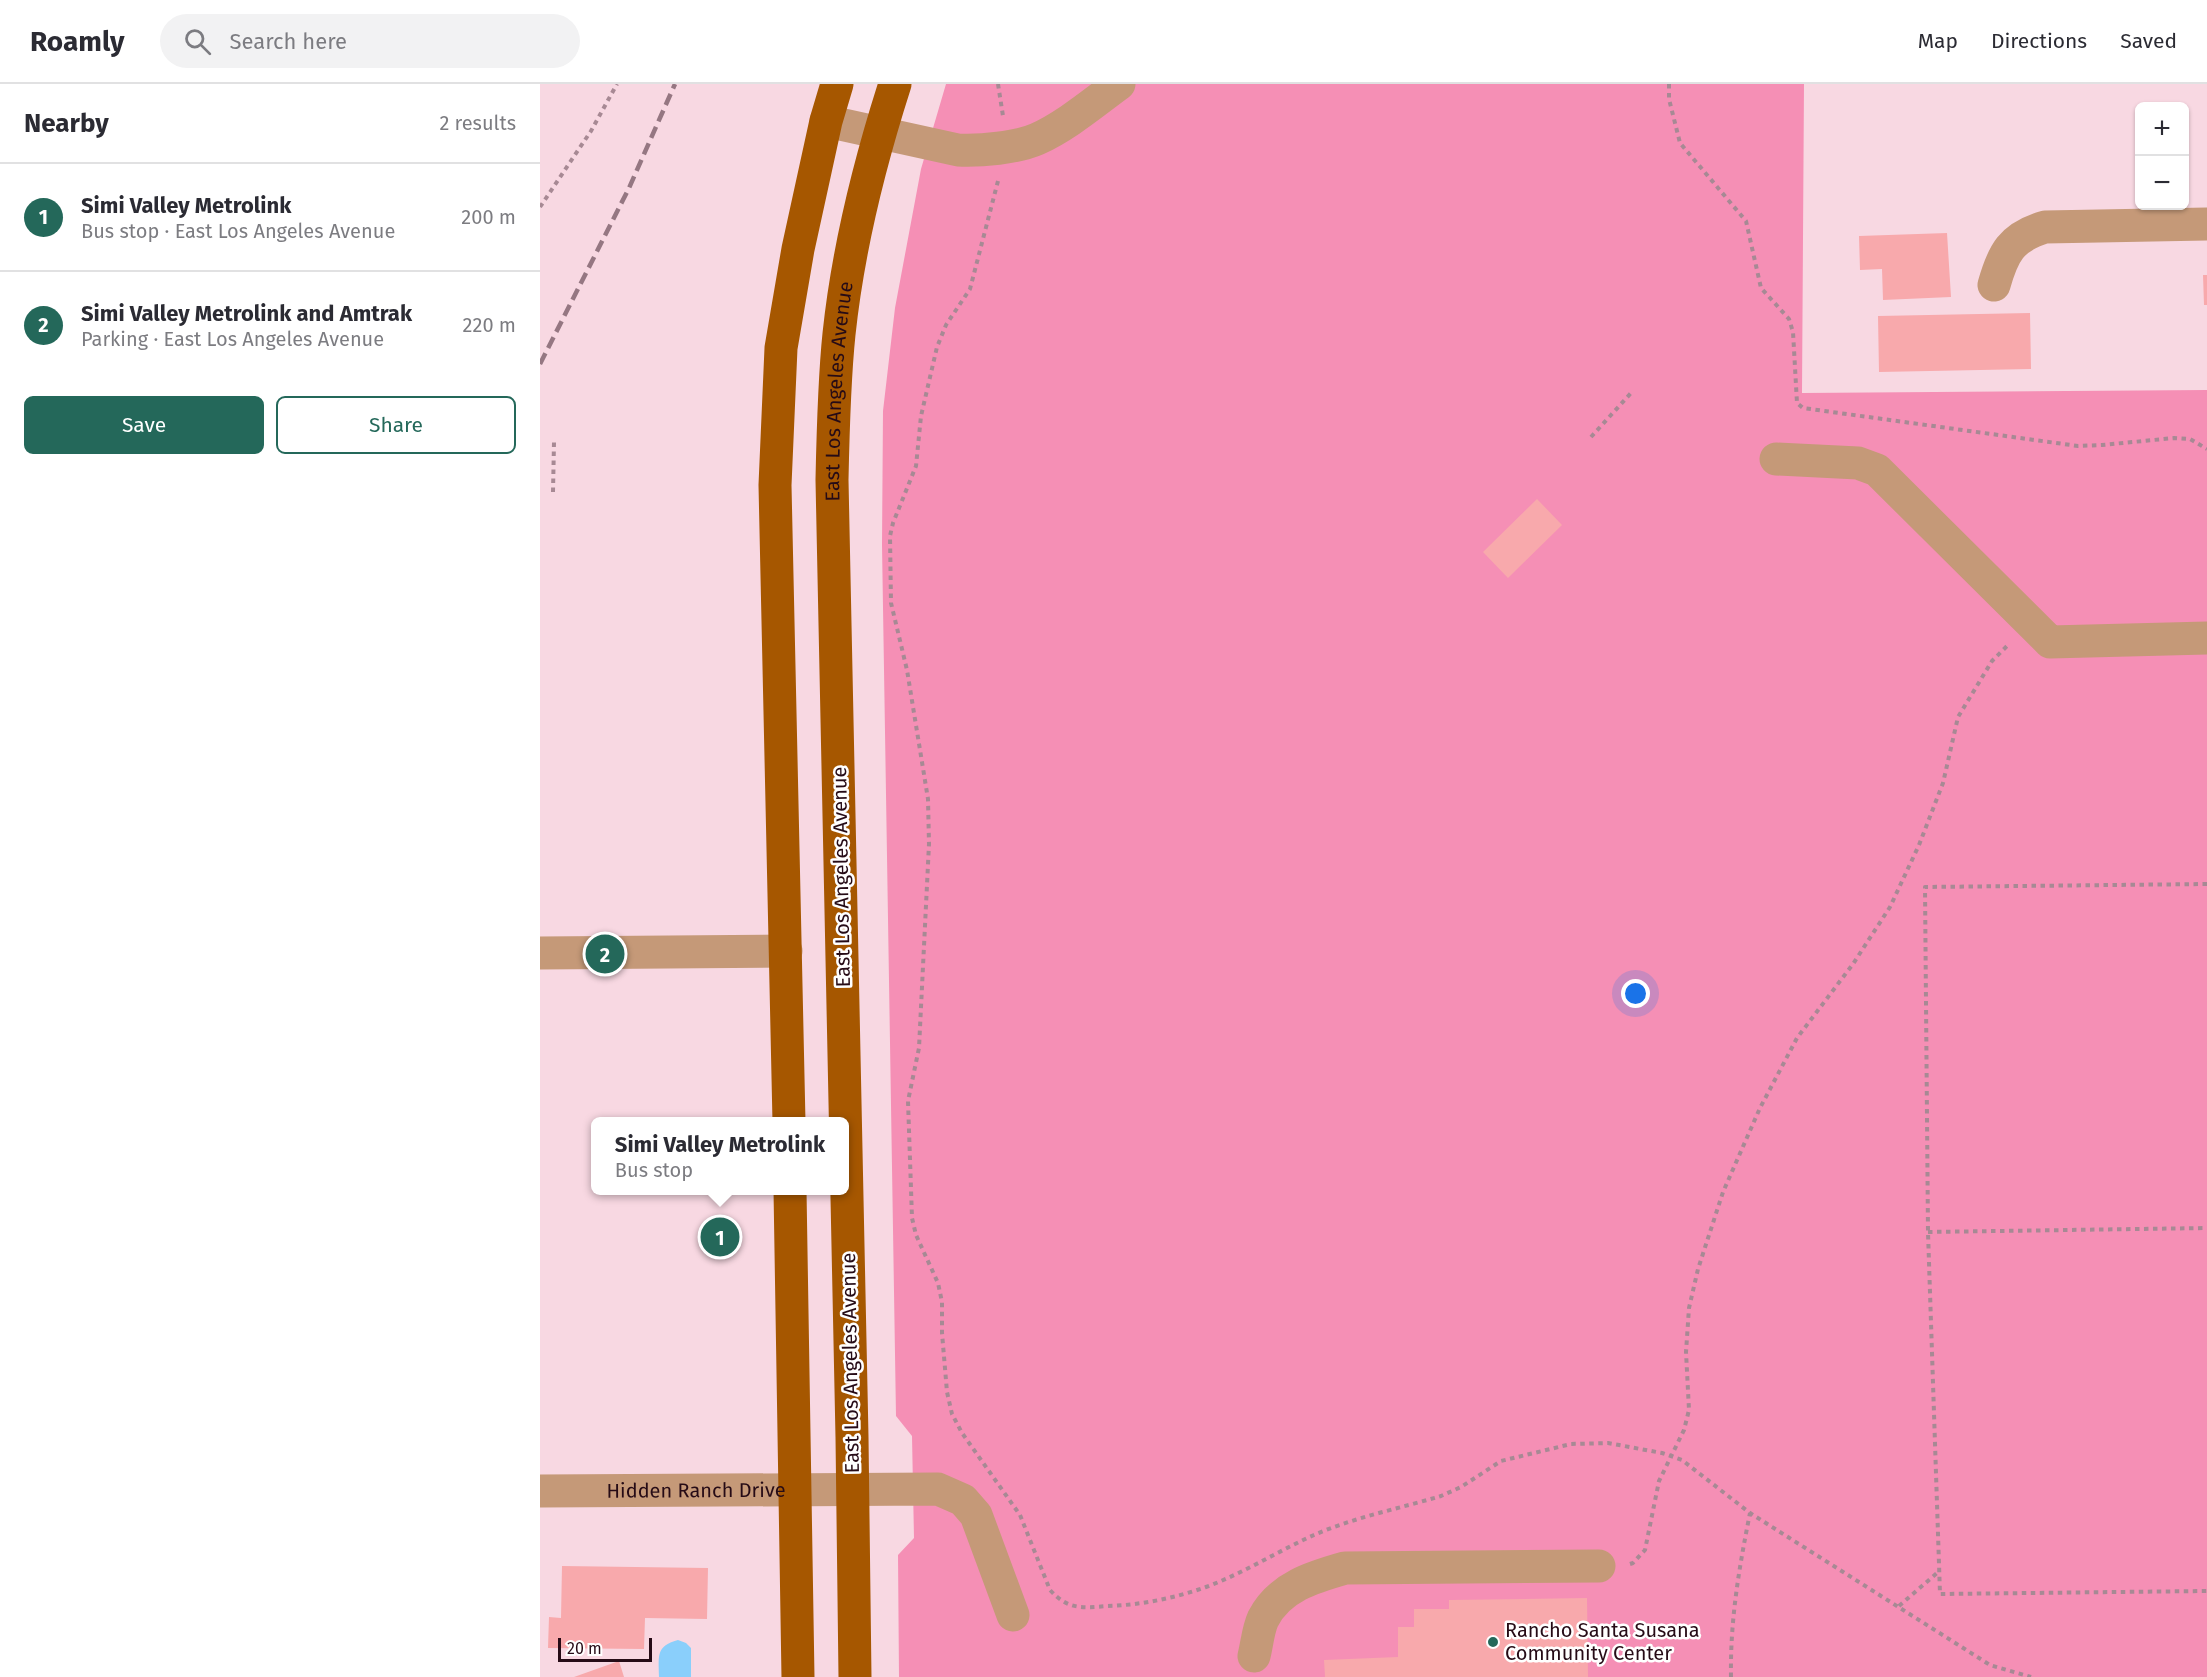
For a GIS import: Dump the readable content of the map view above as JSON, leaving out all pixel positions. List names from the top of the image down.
{
  "streets": {
    "main road": ["East Los Angeles Avenue"],
    "street": ["Hidden Ranch Drive"]
  },
  "crossings": [
    ["East Los Angeles Avenue", "Hidden Ranch Drive"]
  ],
  "places": ["Rancho Santa Susana Community Center"],
  "scale_bar": "20 m",
  "page": {
    "header": "Roamly",
    "search": "Search here",
    "nav": ["Map", "Directions", "Saved"],
    "heading": ["Nearby", "2 results"],
    "map_buttons": ["+", "−"],
    "list": [
      {
        "mark": "1",
        "name": "Simi Valley Metrolink",
        "note": "Bus stop · East Los Angeles Avenue",
        "value": "200 m"
      },
      {
        "mark": "2",
        "name": "Simi Valley Metrolink and Amtrak",
        "note": "Parking · East Los Angeles Avenue",
        "value": "220 m"
      }
    ],
    "buttons": ["Save", "Share"],
    "pins": ["2", "1"],
    "popup": ["Simi Valley Metrolink", "Bus stop"],
    "scale": "20 m"
  }
}
